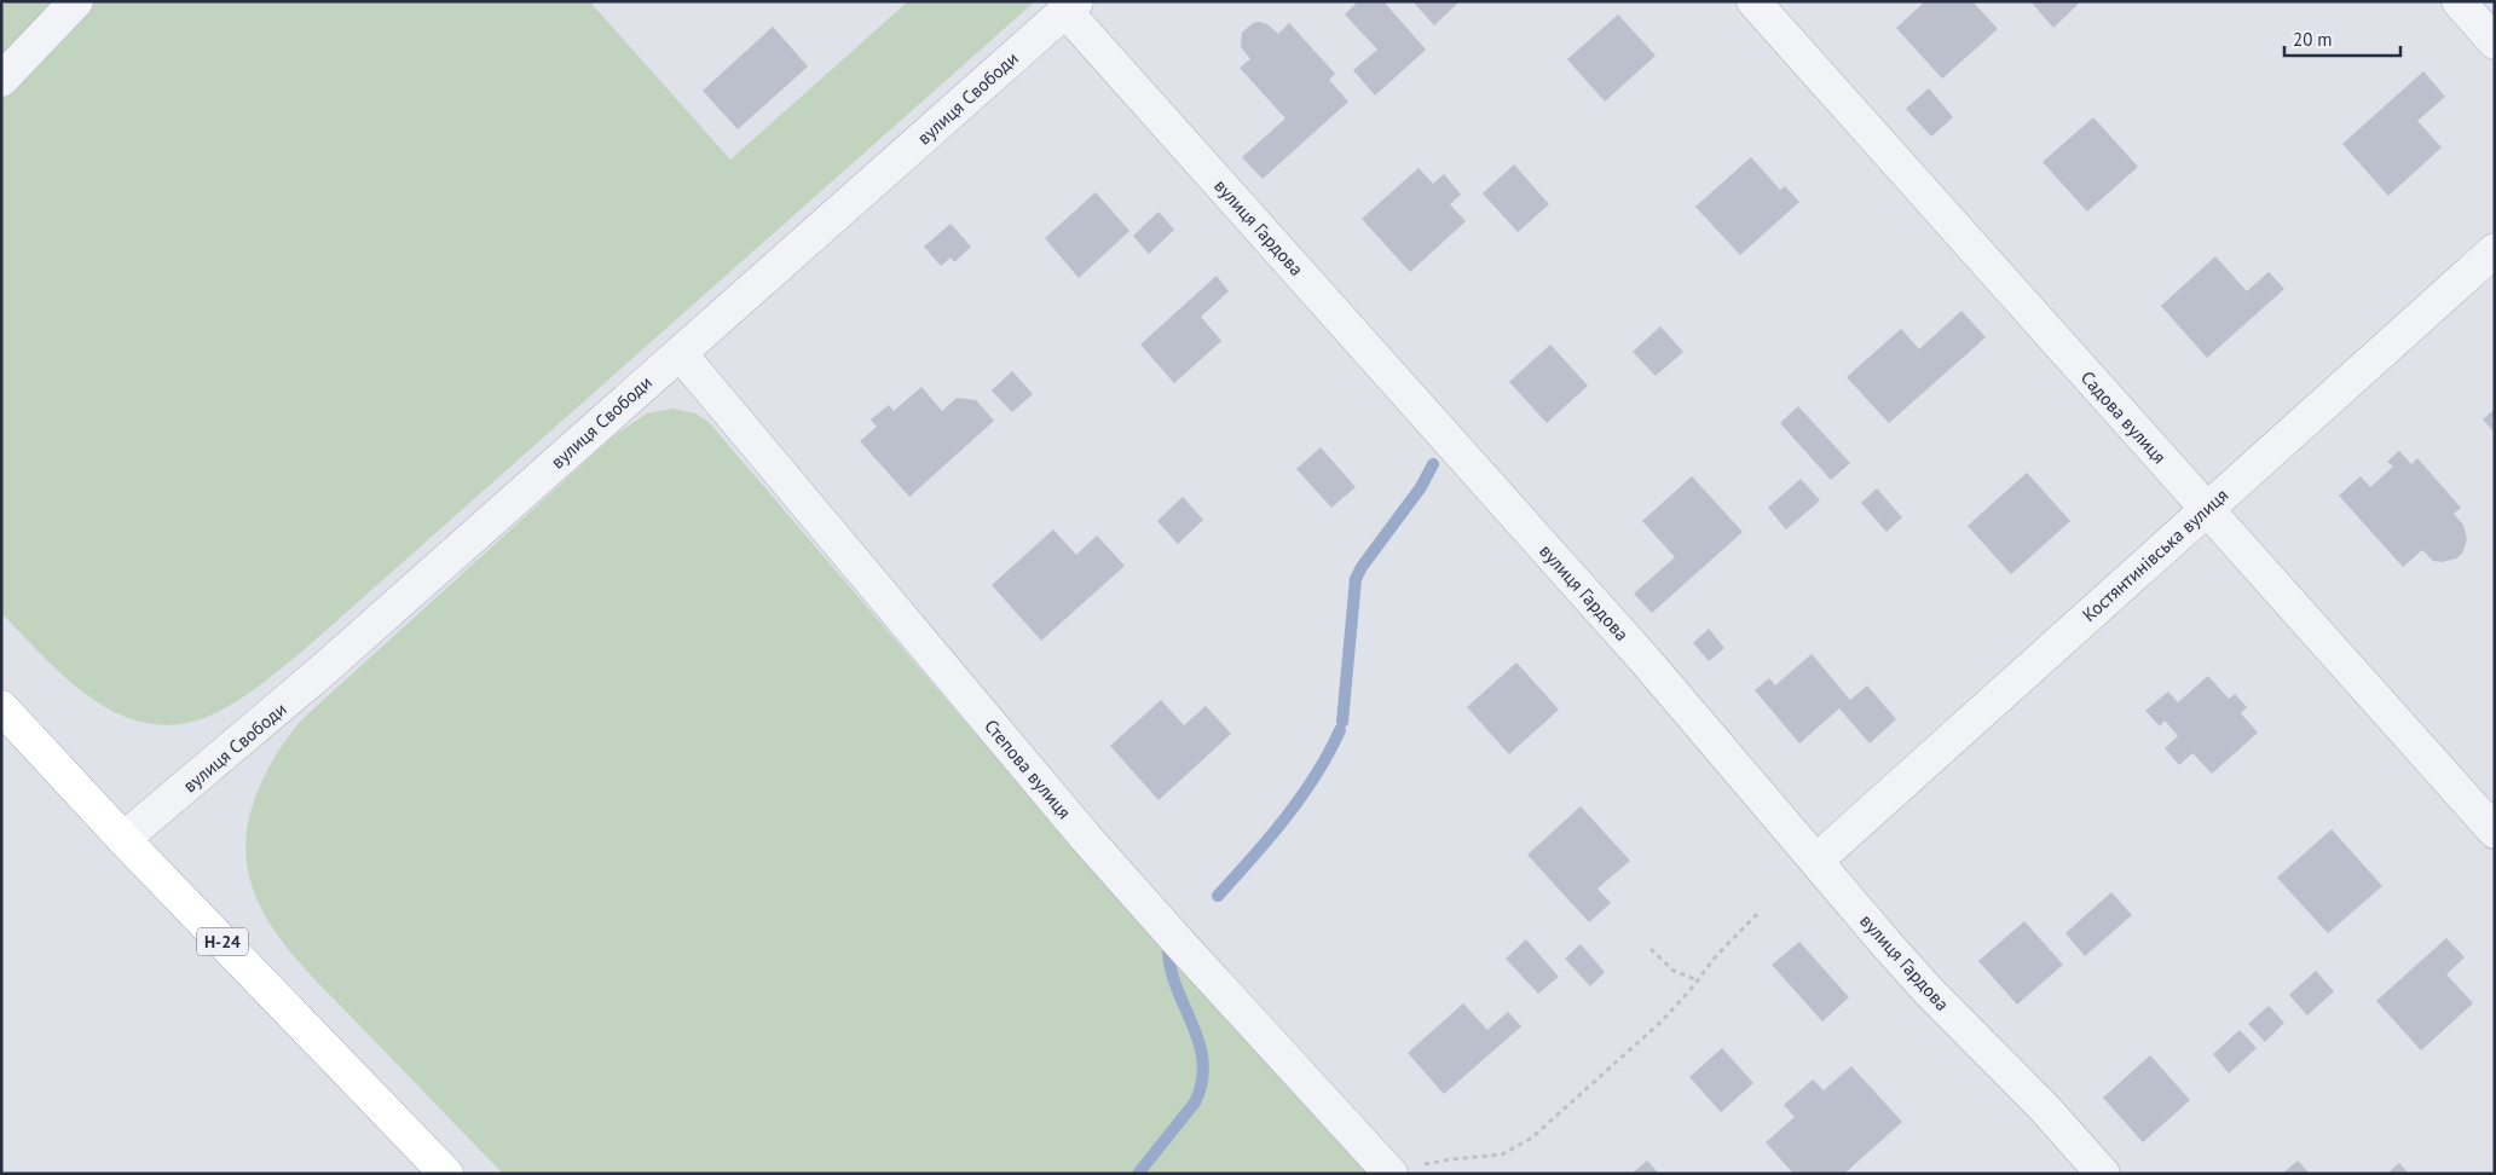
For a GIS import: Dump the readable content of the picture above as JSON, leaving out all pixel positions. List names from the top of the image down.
{
  "streets": {
    "main road": ["Н-24"],
    "street": [
      "вулиця Свободи",
      "вулиця Гардова",
      "Садова вулиця",
      "Костянтинівська вулиця",
      "Степова вулиця"
    ]
  },
  "crossings": [
    ["вулиця Свободи", "вулиця Гардова"],
    ["вулиця Свободи", "Степова вулиця"],
    ["вулиця Свободи", "Н-24"],
    ["вулиця Гардова", "Костянтинівська вулиця"],
    ["Садова вулиця", "Костянтинівська вулиця"]
  ],
  "scale_bar": "20 m"
}
